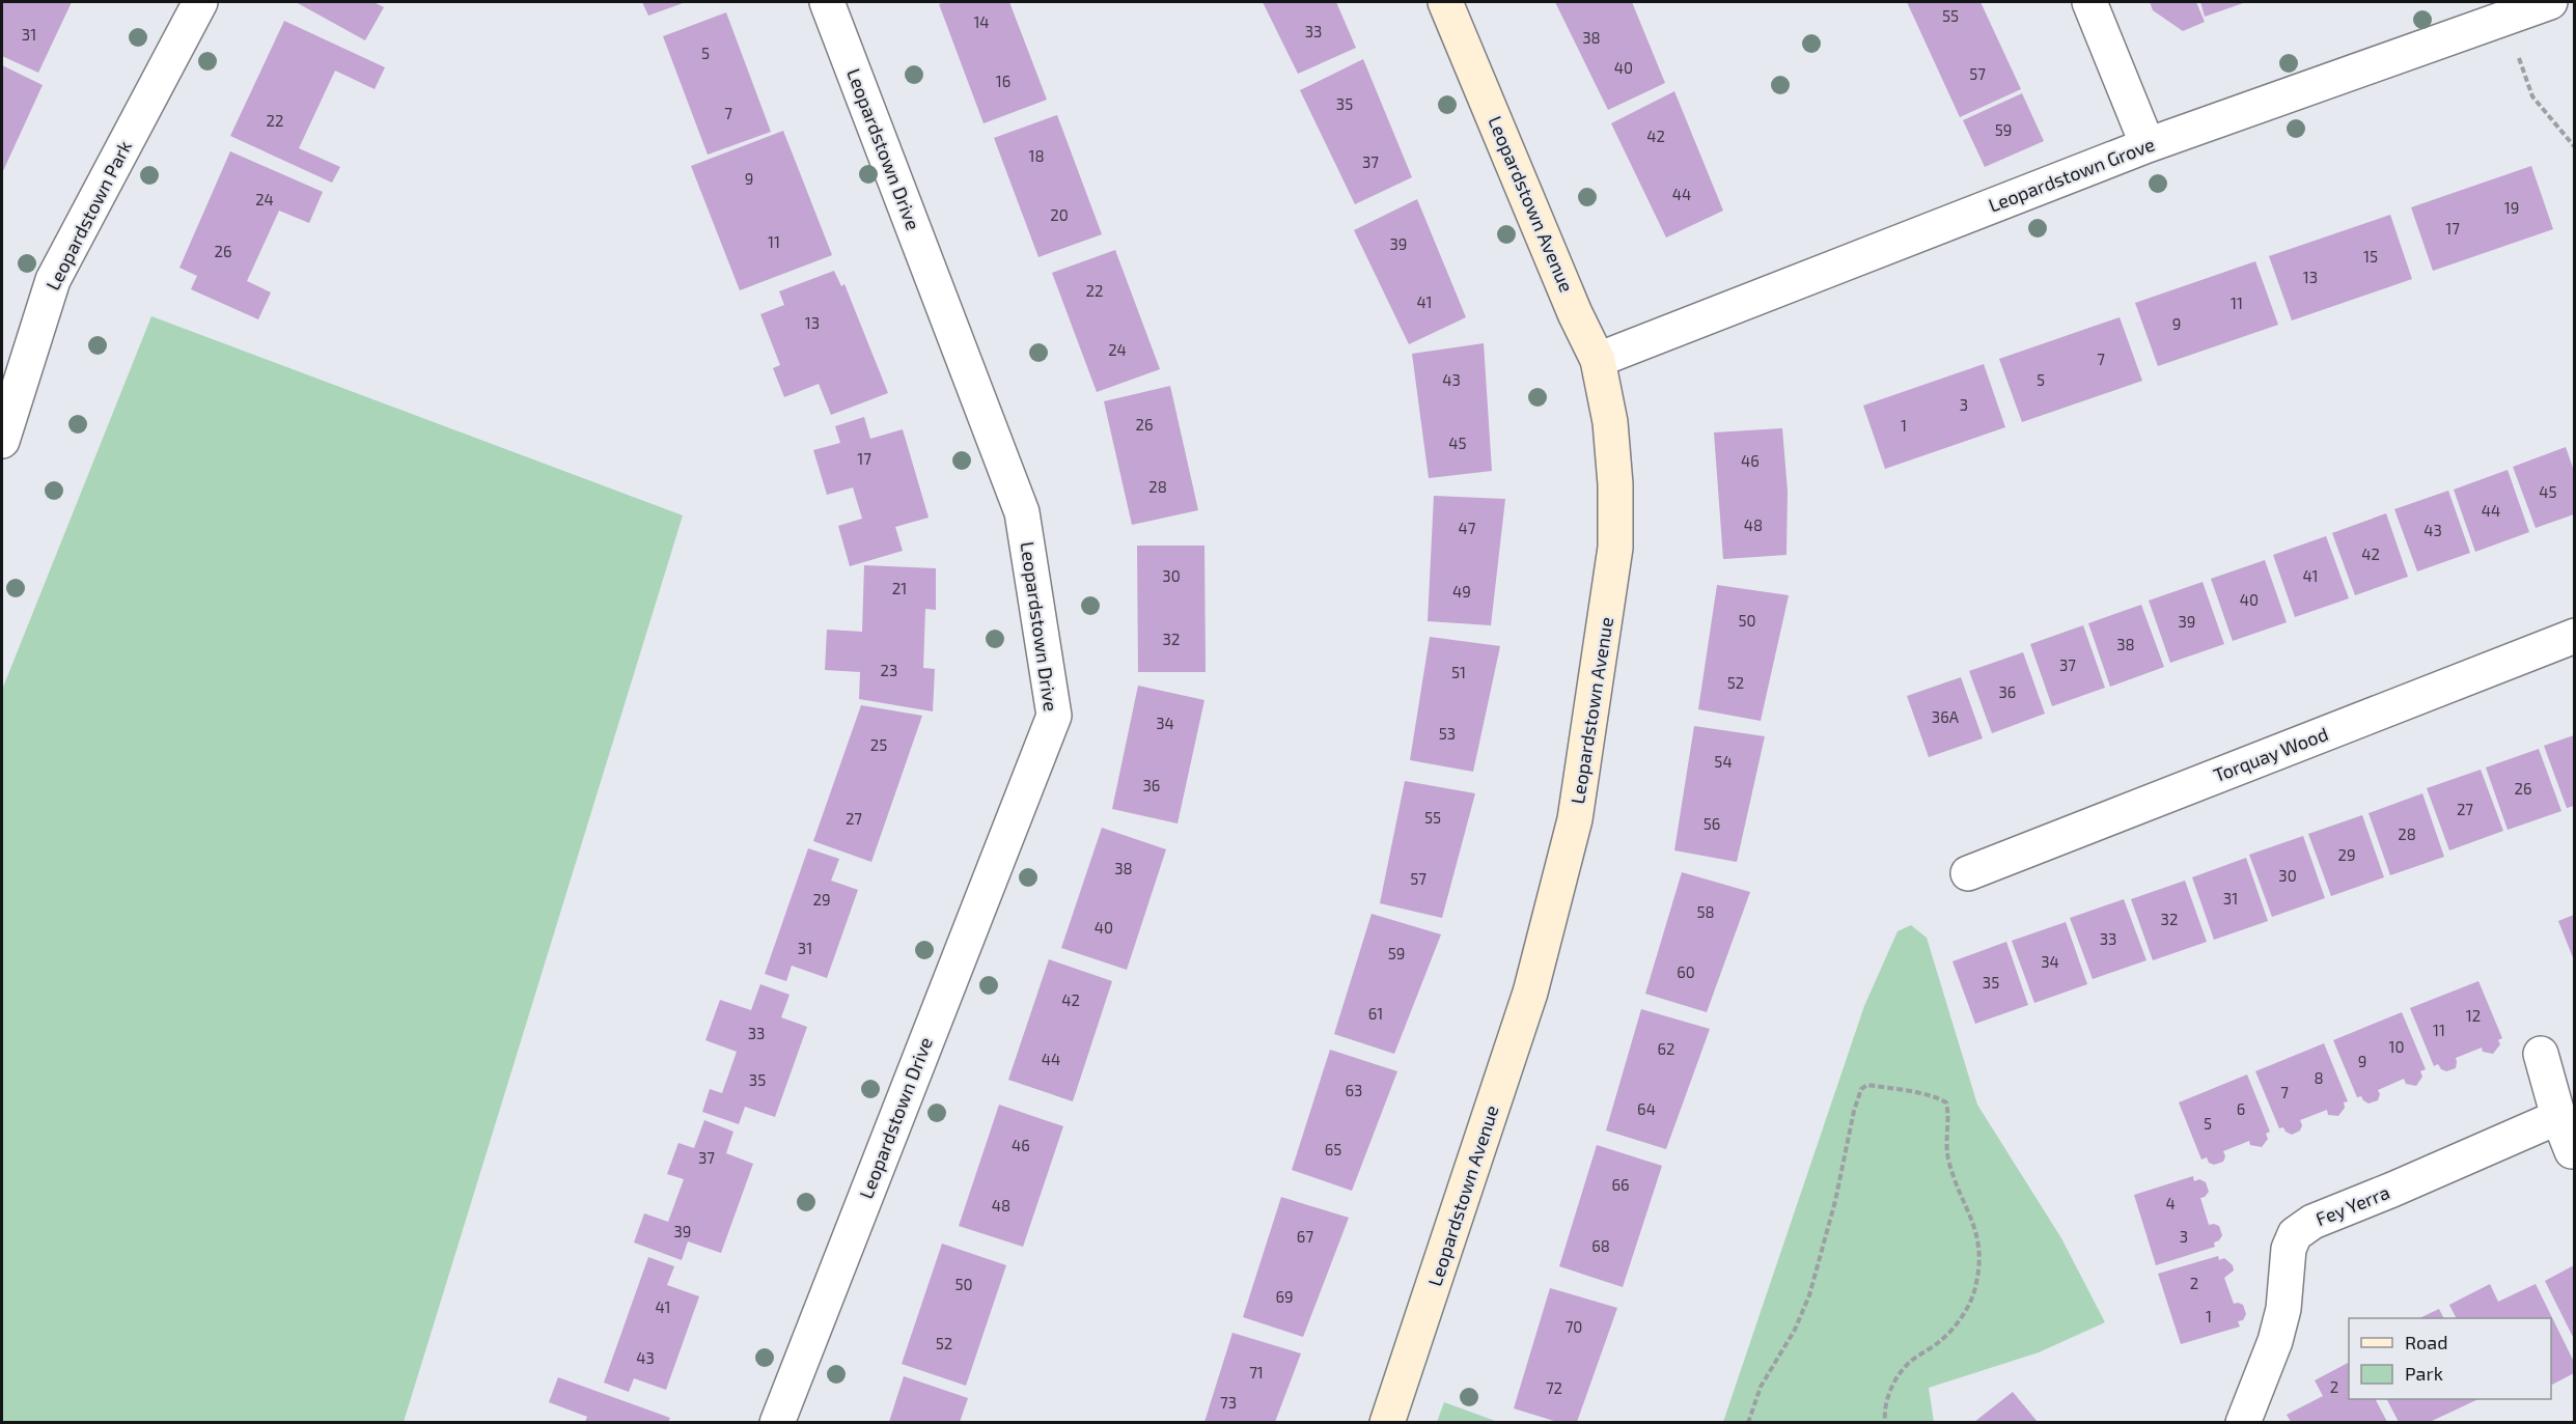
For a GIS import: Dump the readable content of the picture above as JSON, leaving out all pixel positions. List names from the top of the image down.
{
  "streets": {
    "street": [
      "Leopardstown Drive",
      "Leopardstown Grove",
      "Leopardstown Avenue",
      "Leopardstown Park",
      "Torquay Wood",
      "Fey Yerra"
    ]
  },
  "crossings": [
    ["Leopardstown Grove", "Leopardstown Avenue"]
  ],
  "house_numbers": [
    "55",
    "14",
    "33",
    "31",
    "38",
    "5",
    "40",
    "57",
    "16",
    "35",
    "7",
    "22",
    "59",
    "42",
    "18",
    "37",
    "9",
    "44",
    "24",
    "19",
    "20",
    "17",
    "11",
    "39",
    "26",
    "15",
    "13",
    "22",
    "41",
    "11",
    "13",
    "9",
    "24",
    "7",
    "43",
    "5",
    "3",
    "26",
    "1",
    "45",
    "17",
    "46",
    "28",
    "45",
    "44",
    "48",
    "47",
    "43",
    "42",
    "30",
    "41",
    "21",
    "49",
    "40",
    "50",
    "39",
    "32",
    "38",
    "37",
    "23",
    "51",
    "52",
    "36",
    "36A",
    "34",
    "53",
    "25",
    "54",
    "36",
    "26",
    "27",
    "55",
    "27",
    "56",
    "28",
    "29",
    "38",
    "30",
    "57",
    "31",
    "29",
    "58",
    "32",
    "40",
    "33",
    "31",
    "59",
    "34",
    "60",
    "35",
    "42",
    "61",
    "12",
    "11",
    "33",
    "10",
    "62",
    "44",
    "9",
    "8",
    "35",
    "63",
    "7",
    "64",
    "6",
    "5",
    "46",
    "65",
    "37",
    "66",
    "4",
    "48",
    "39",
    "67",
    "3",
    "68",
    "2",
    "50",
    "69",
    "41",
    "1",
    "70",
    "52",
    "43",
    "71",
    "2",
    "72",
    "73"
  ],
  "legend": ["Road", "Park"]
}
